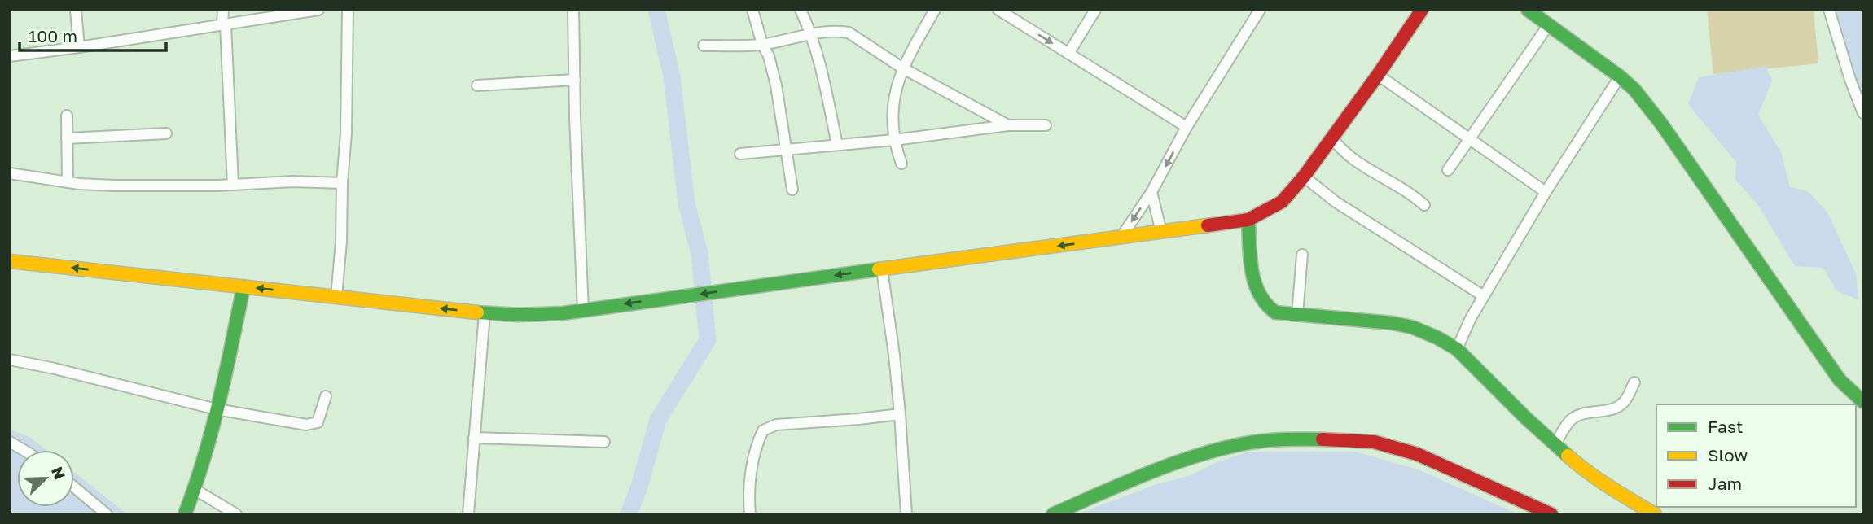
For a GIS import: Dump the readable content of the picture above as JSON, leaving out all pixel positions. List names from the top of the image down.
{
  "legend": ["Fast", "Slow", "Jam"],
  "scale_bar": "100 m",
  "north": "top right"
}
